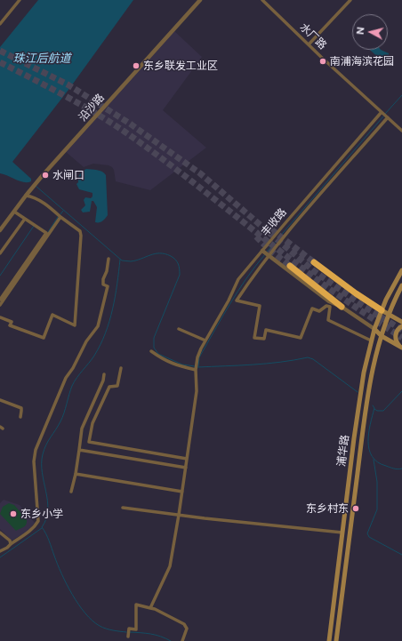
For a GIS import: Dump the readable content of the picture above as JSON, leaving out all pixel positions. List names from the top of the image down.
{
  "streets": {
    "main road": ["浦华路"],
    "street": ["水厂路", "沿沙路", "丰收路"]
  },
  "crossings": [
    ["水厂路", "丰收路"]
  ],
  "water": ["珠江后航道"],
  "places": [
    "南浦海滨花园",
    "东乡联发工业区",
    "水闸口",
    "东乡村东",
    "东乡小学"
  ],
  "north": "left"
}
